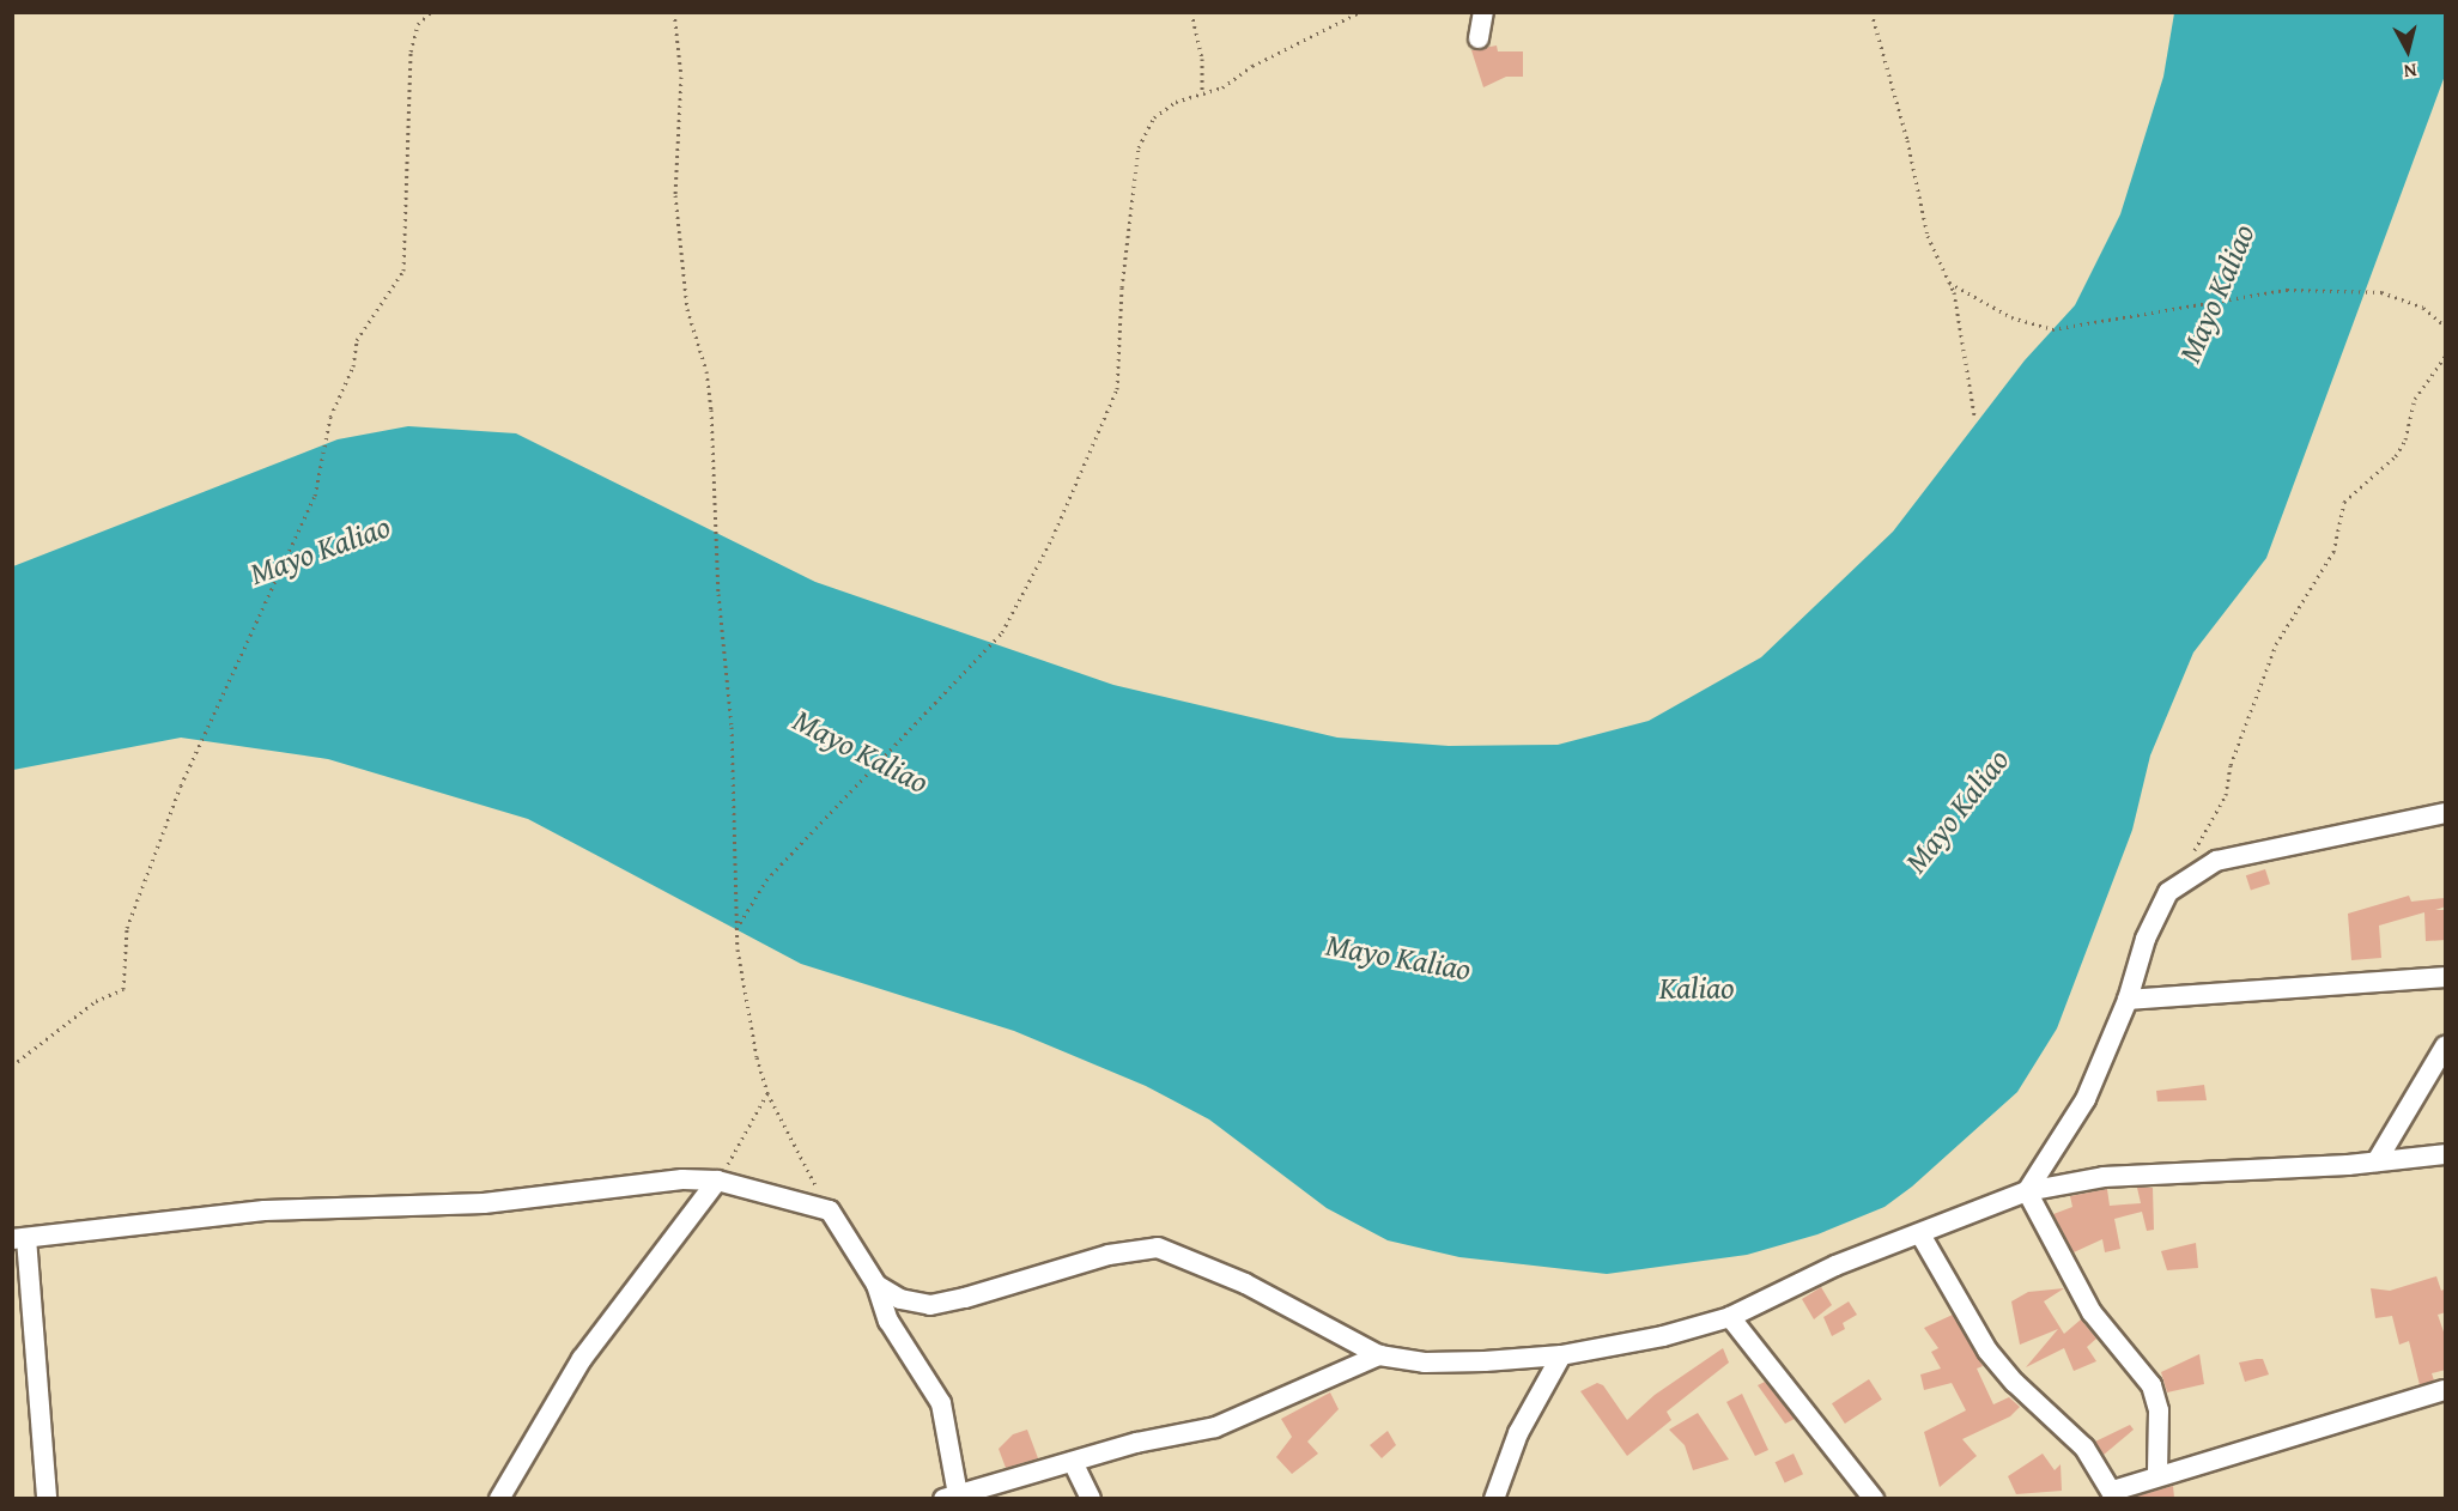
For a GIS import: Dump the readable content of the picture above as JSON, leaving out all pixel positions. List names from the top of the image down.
{
  "water": ["Mayo Kaliao", "Kaliao"],
  "north": "bottom"
}
